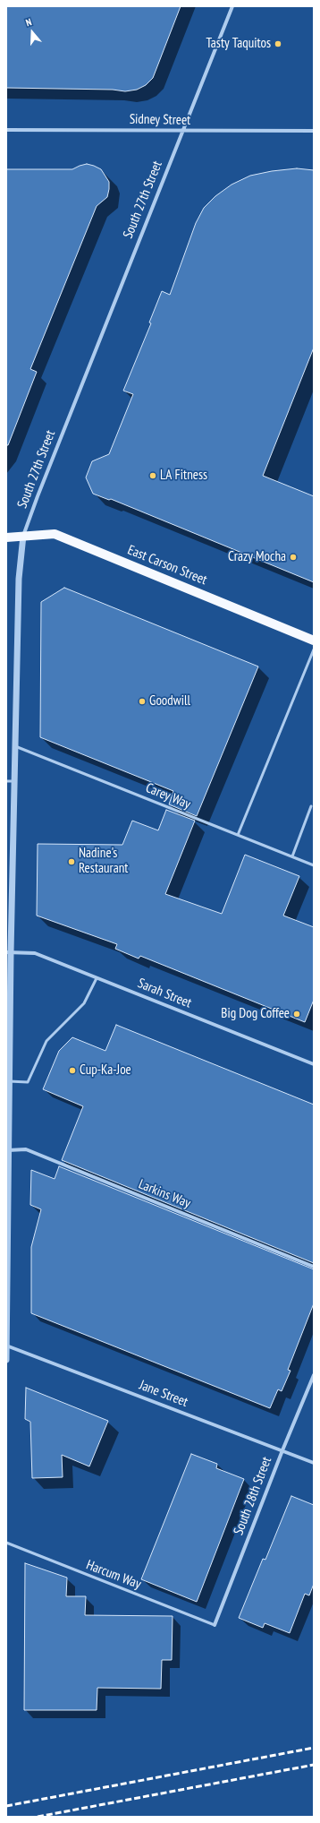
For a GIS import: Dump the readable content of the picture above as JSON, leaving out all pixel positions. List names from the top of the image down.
{
  "streets": {
    "main road": ["East Carson Street"],
    "street": [
      "Sidney Street",
      "South 27th Street",
      "Sarah Street",
      "Larkins Way",
      "Jane Street",
      "South 28th Street"
    ],
    "lane": ["Carey Way", "Harcum Way"]
  },
  "crossings": [
    ["Sidney Street", "South 27th Street"],
    ["South 27th Street", "East Carson Street"],
    ["South 27th Street", "Carey Way"],
    ["South 27th Street", "Sarah Street"],
    ["South 27th Street", "Larkins Way"],
    ["South 27th Street", "Jane Street"],
    ["Jane Street", "South 28th Street"],
    ["South 28th Street", "Harcum Way"]
  ],
  "places": [
    "Tasty Taquitos",
    "LA Fitness",
    "Crazy Mocha",
    "Goodwill",
    "Nadine's Restaurant",
    "Big Dog Coffee",
    "Cup-Ka-Joe"
  ],
  "north": "top"
}
